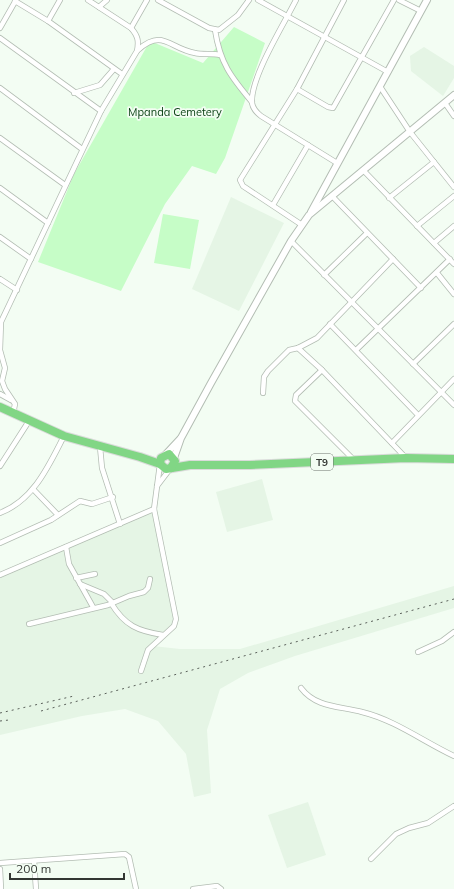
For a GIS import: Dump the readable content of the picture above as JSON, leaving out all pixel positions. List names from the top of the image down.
{
  "streets": {
    "highway": ["T9"]
  },
  "parks": ["Mpanda Cemetery"],
  "scale_bar": "200 m"
}
